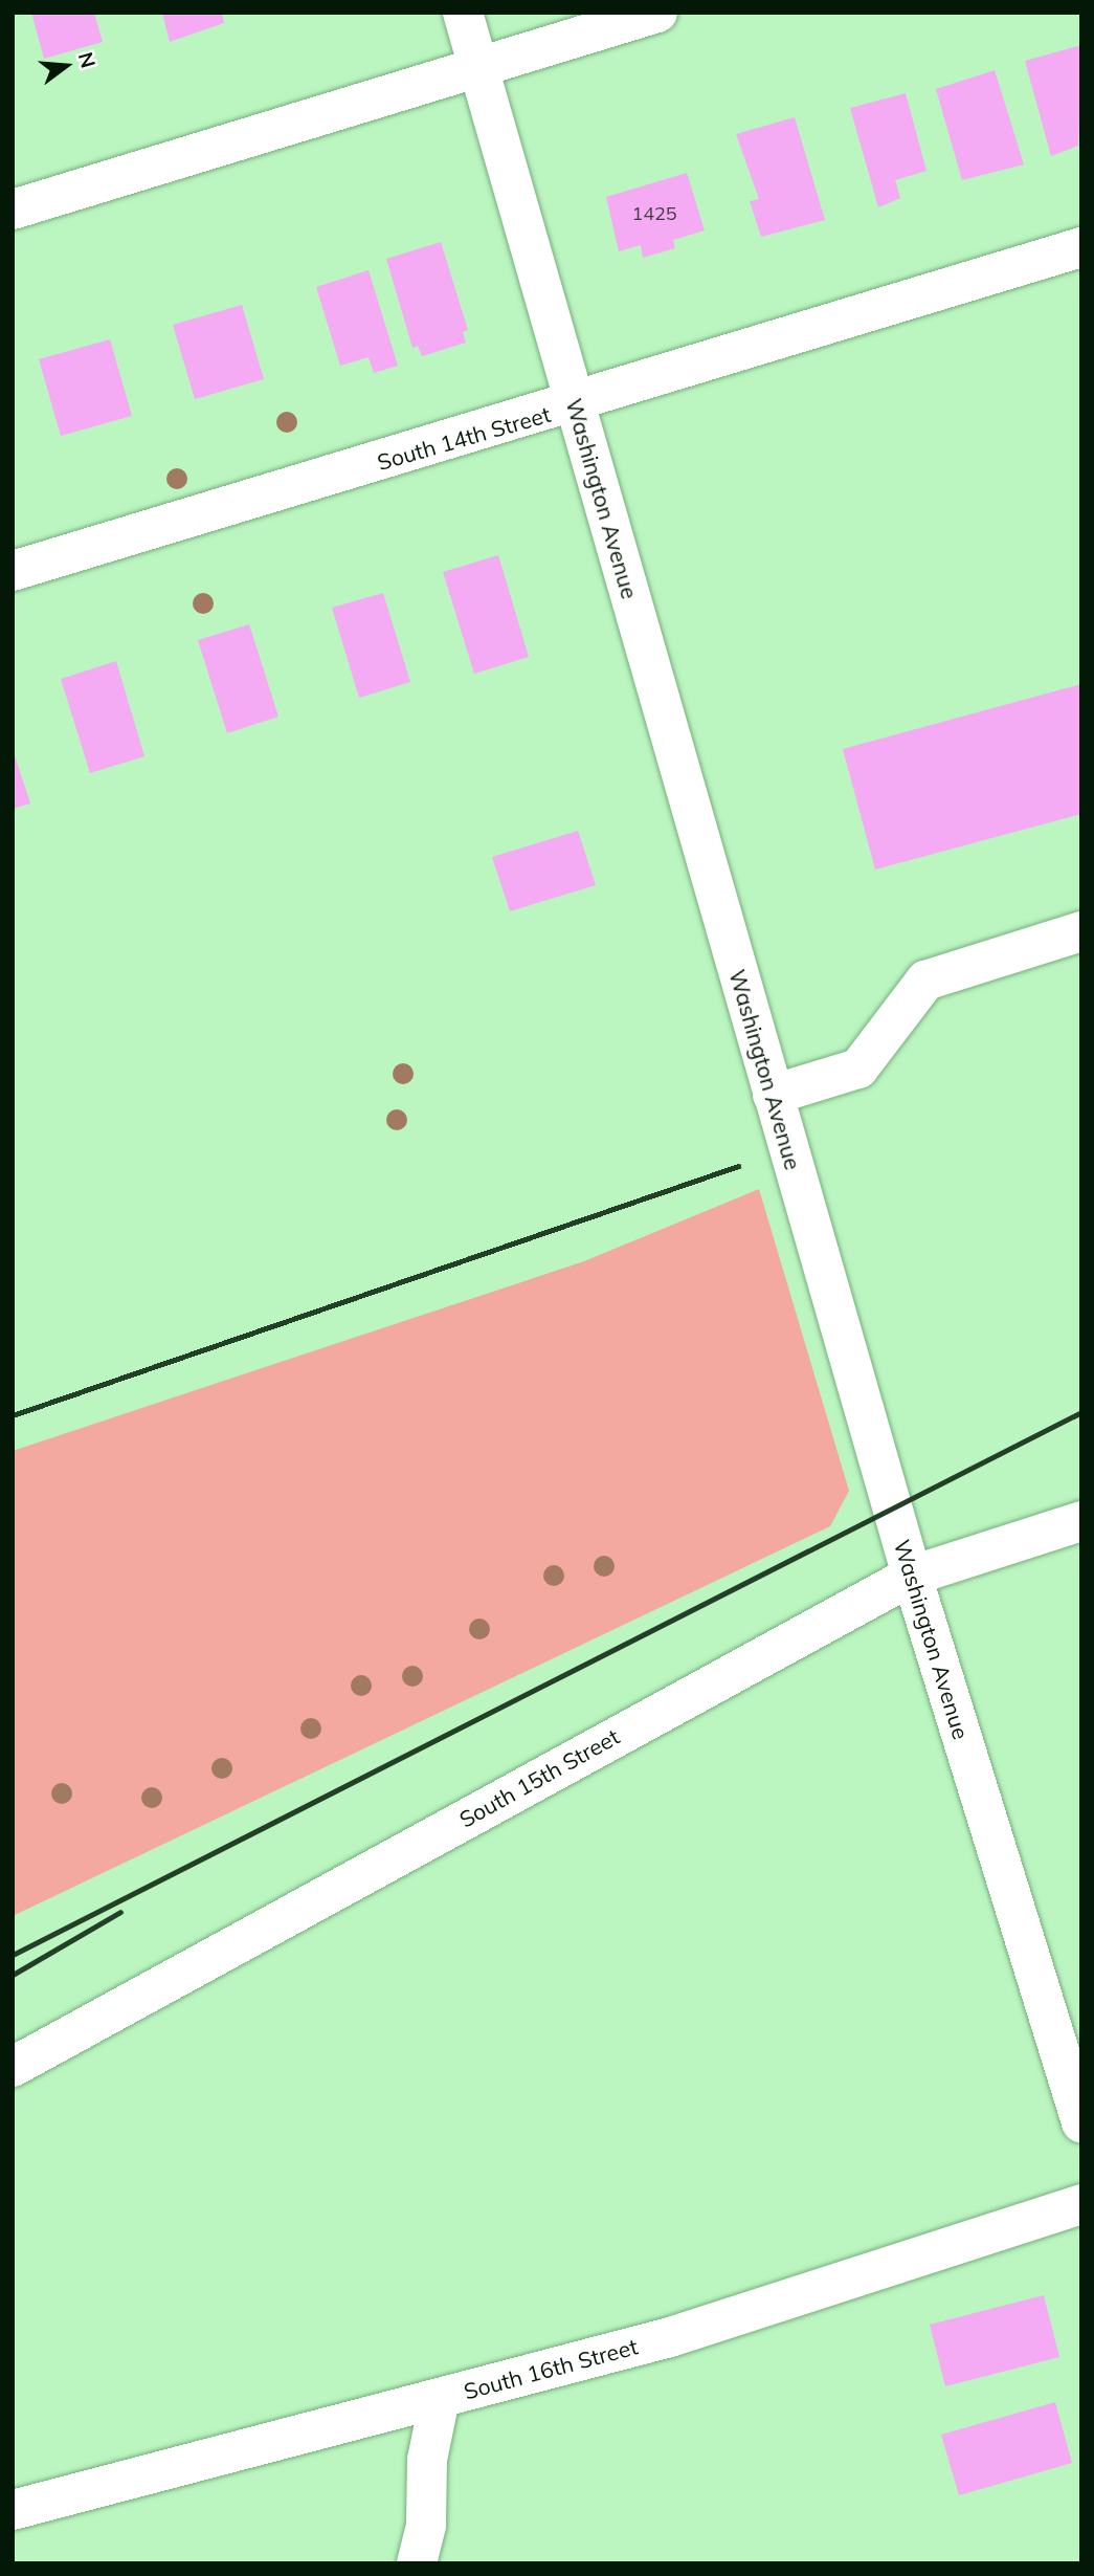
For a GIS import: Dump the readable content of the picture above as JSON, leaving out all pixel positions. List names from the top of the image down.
{
  "streets": {
    "street": [
      "South 14th Street",
      "Washington Avenue",
      "South 15th Street",
      "South 16th Street"
    ]
  },
  "crossings": [
    ["South 14th Street", "Washington Avenue"],
    ["Washington Avenue", "South 15th Street"]
  ],
  "house_numbers": ["1425"],
  "north": "right"
}
